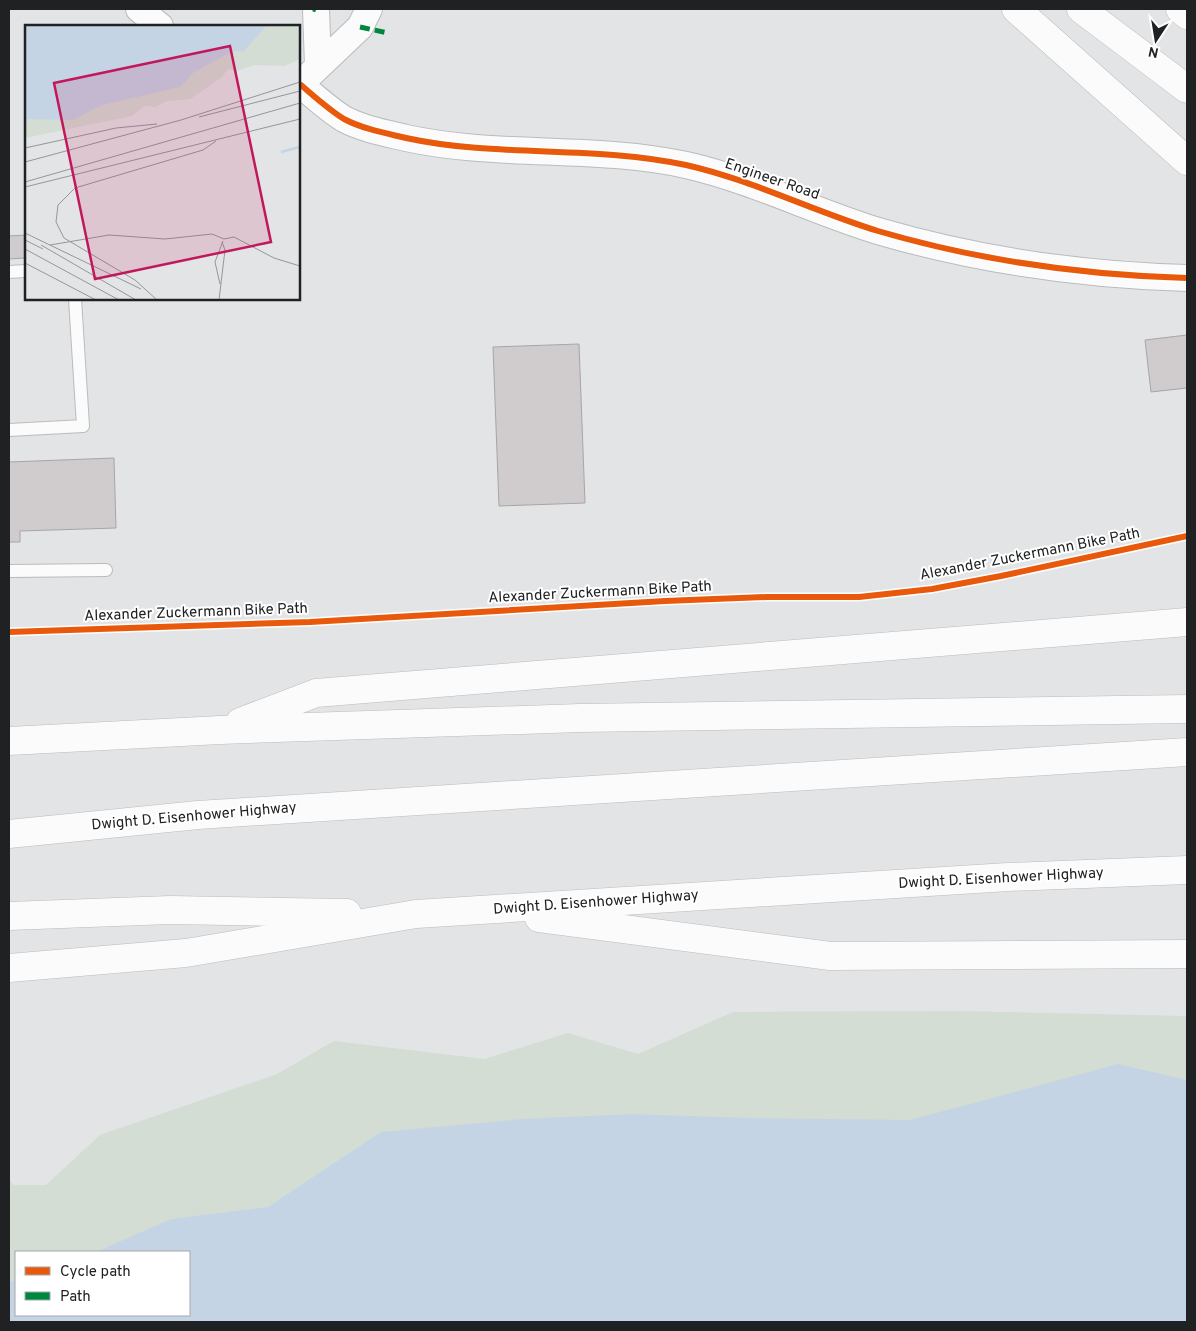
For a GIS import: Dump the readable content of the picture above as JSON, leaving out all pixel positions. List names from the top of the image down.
{
  "streets": {
    "highway": ["Dwight D. Eisenhower Highway"],
    "street": ["Engineer Road"],
    "cycle path": ["Alexander Zuckermann Bike Path"]
  },
  "legend": ["Cycle path", "Path"],
  "north": "bottom"
}
